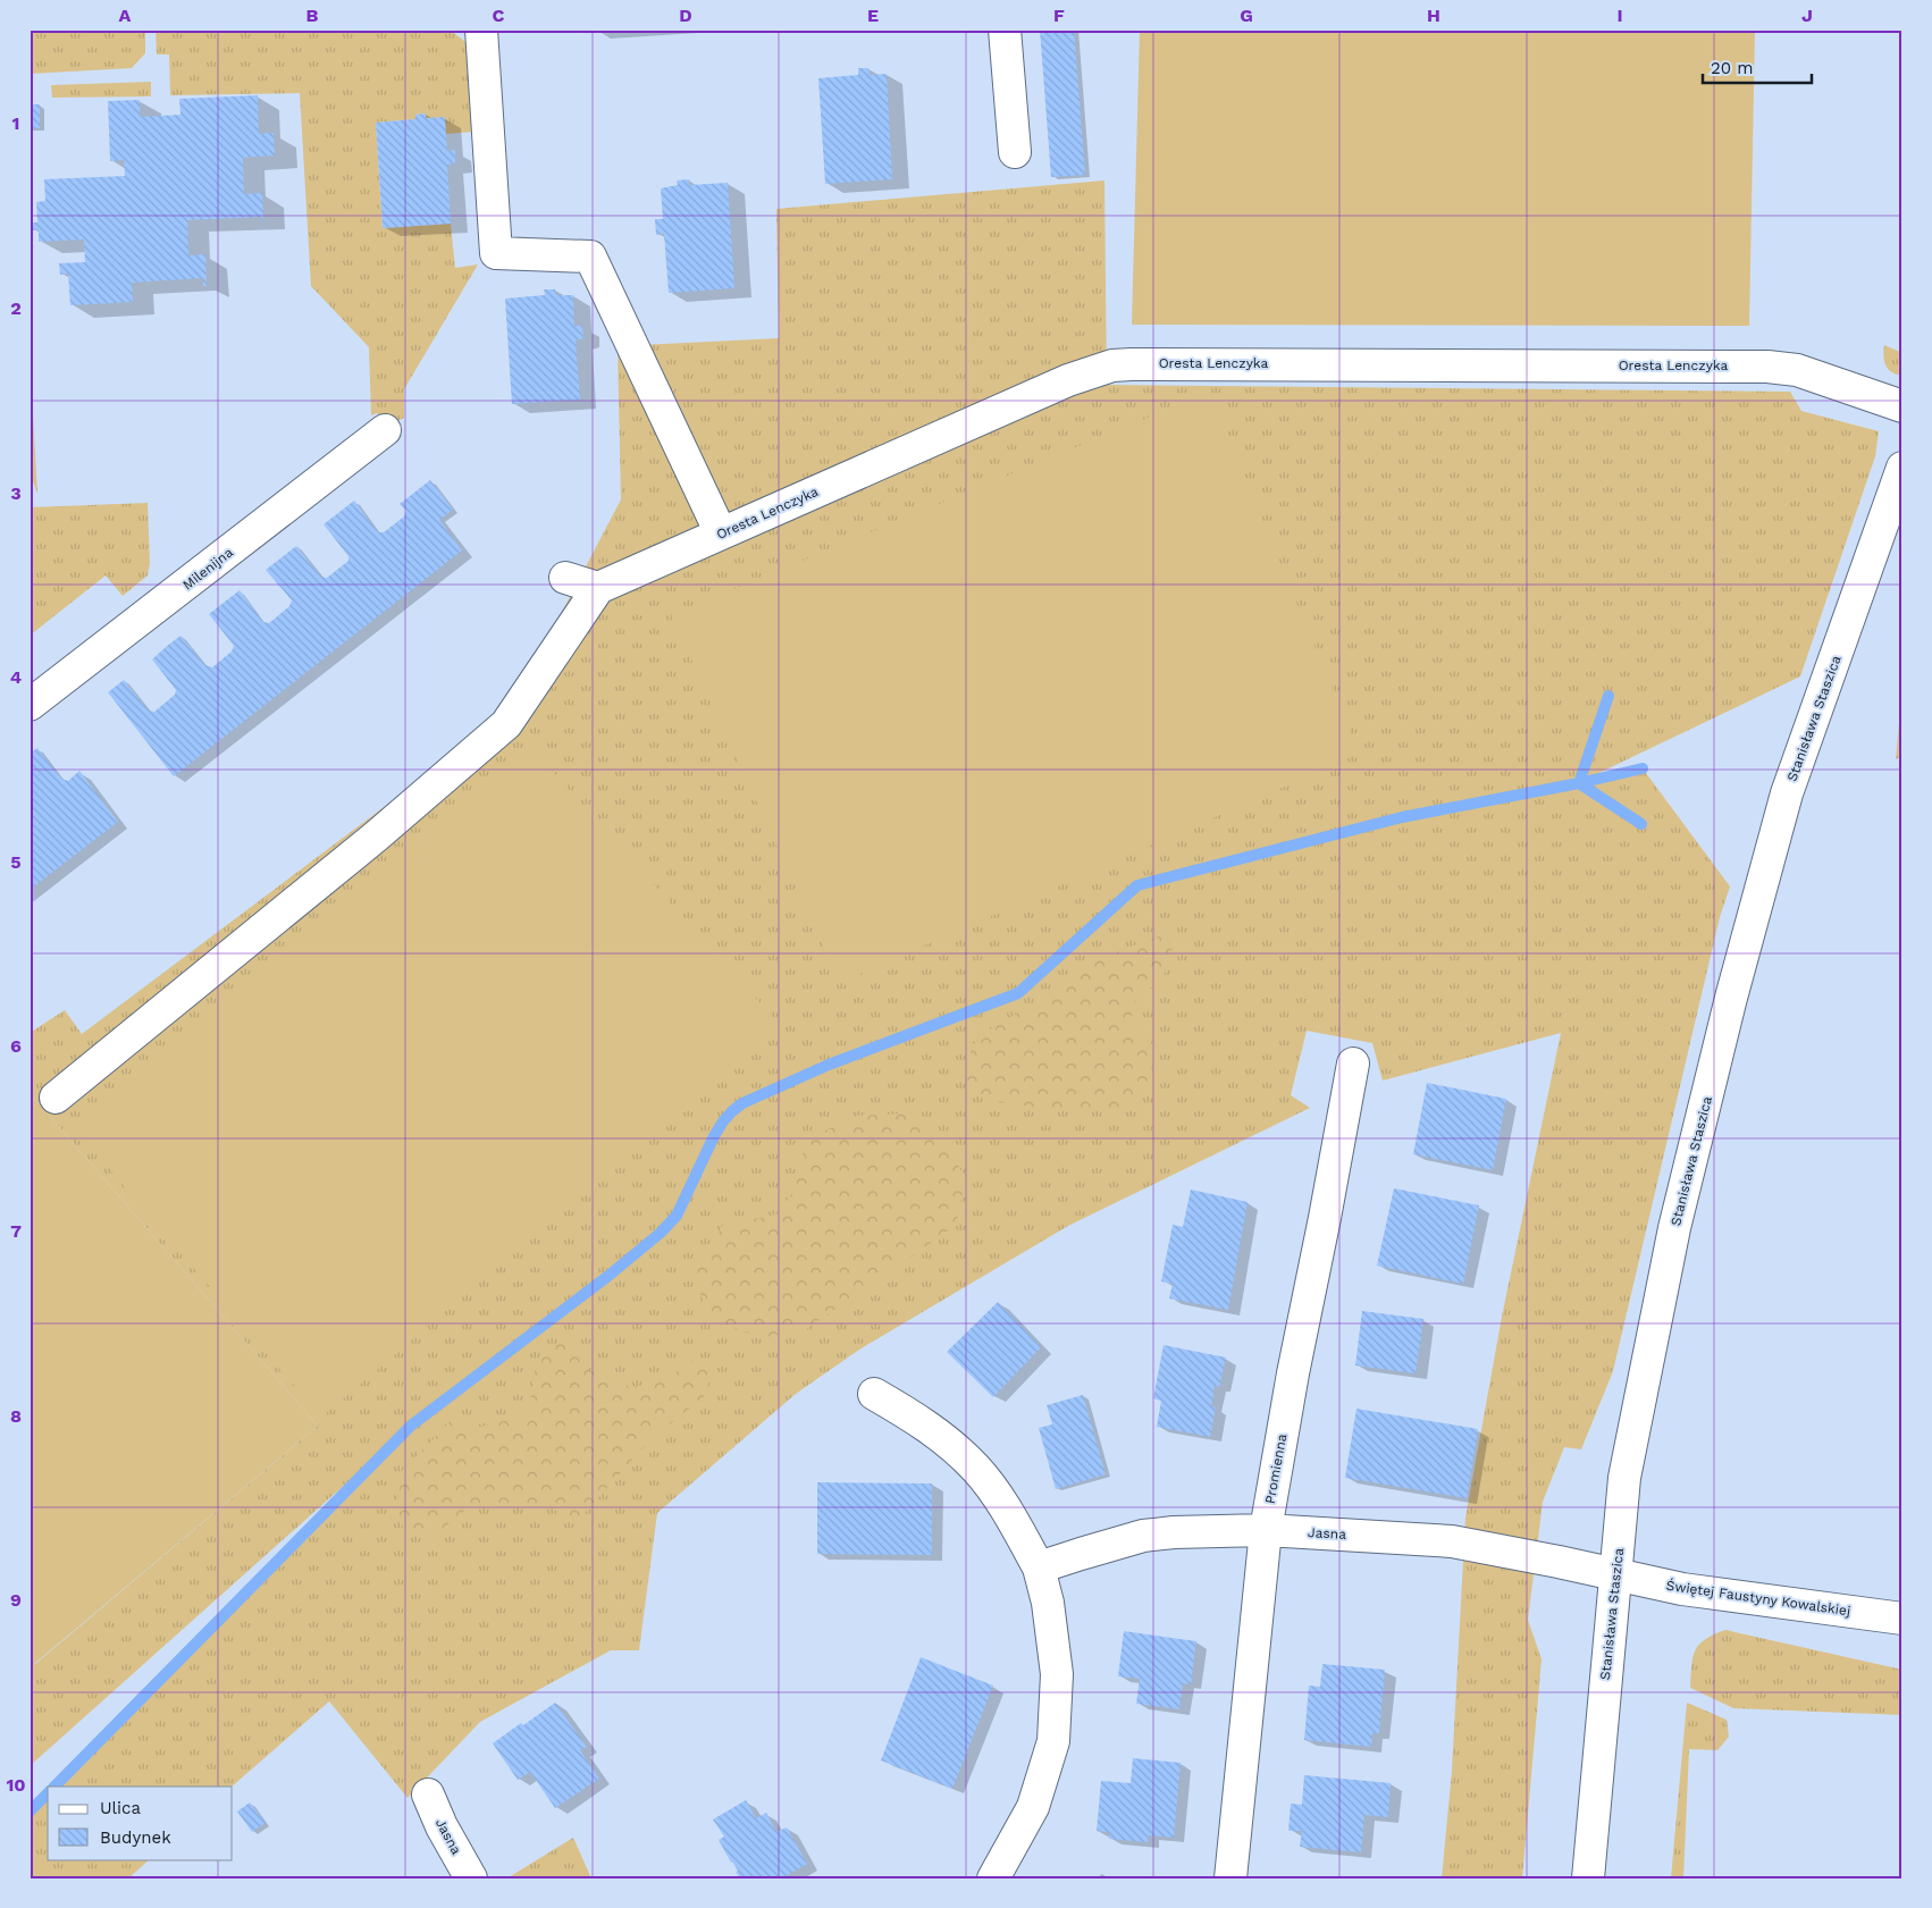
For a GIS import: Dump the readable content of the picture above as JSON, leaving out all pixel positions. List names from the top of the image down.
{
  "streets": {
    "street": [
      "Oresta Lenczyka",
      "Milenijna",
      "Stanisława Staszica",
      "Promienna",
      "Jasna",
      "Świętej Faustyny Kowalskiej"
    ]
  },
  "crossings": [
    ["Stanisława Staszica", "Jasna"],
    ["Stanisława Staszica", "Świętej Faustyny Kowalskiej"],
    ["Promienna", "Jasna"],
    ["Jasna", "Świętej Faustyny Kowalskiej"]
  ],
  "legend": ["Ulica", "Budynek"],
  "scale_bar": "20 m",
  "grid": {
    "columns": [
      "A",
      "B",
      "C",
      "D",
      "E",
      "F",
      "G",
      "H",
      "I",
      "J"
    ],
    "rows": [
      "1",
      "2",
      "3",
      "4",
      "5",
      "6",
      "7",
      "8",
      "9",
      "10"
    ]
  }
}
